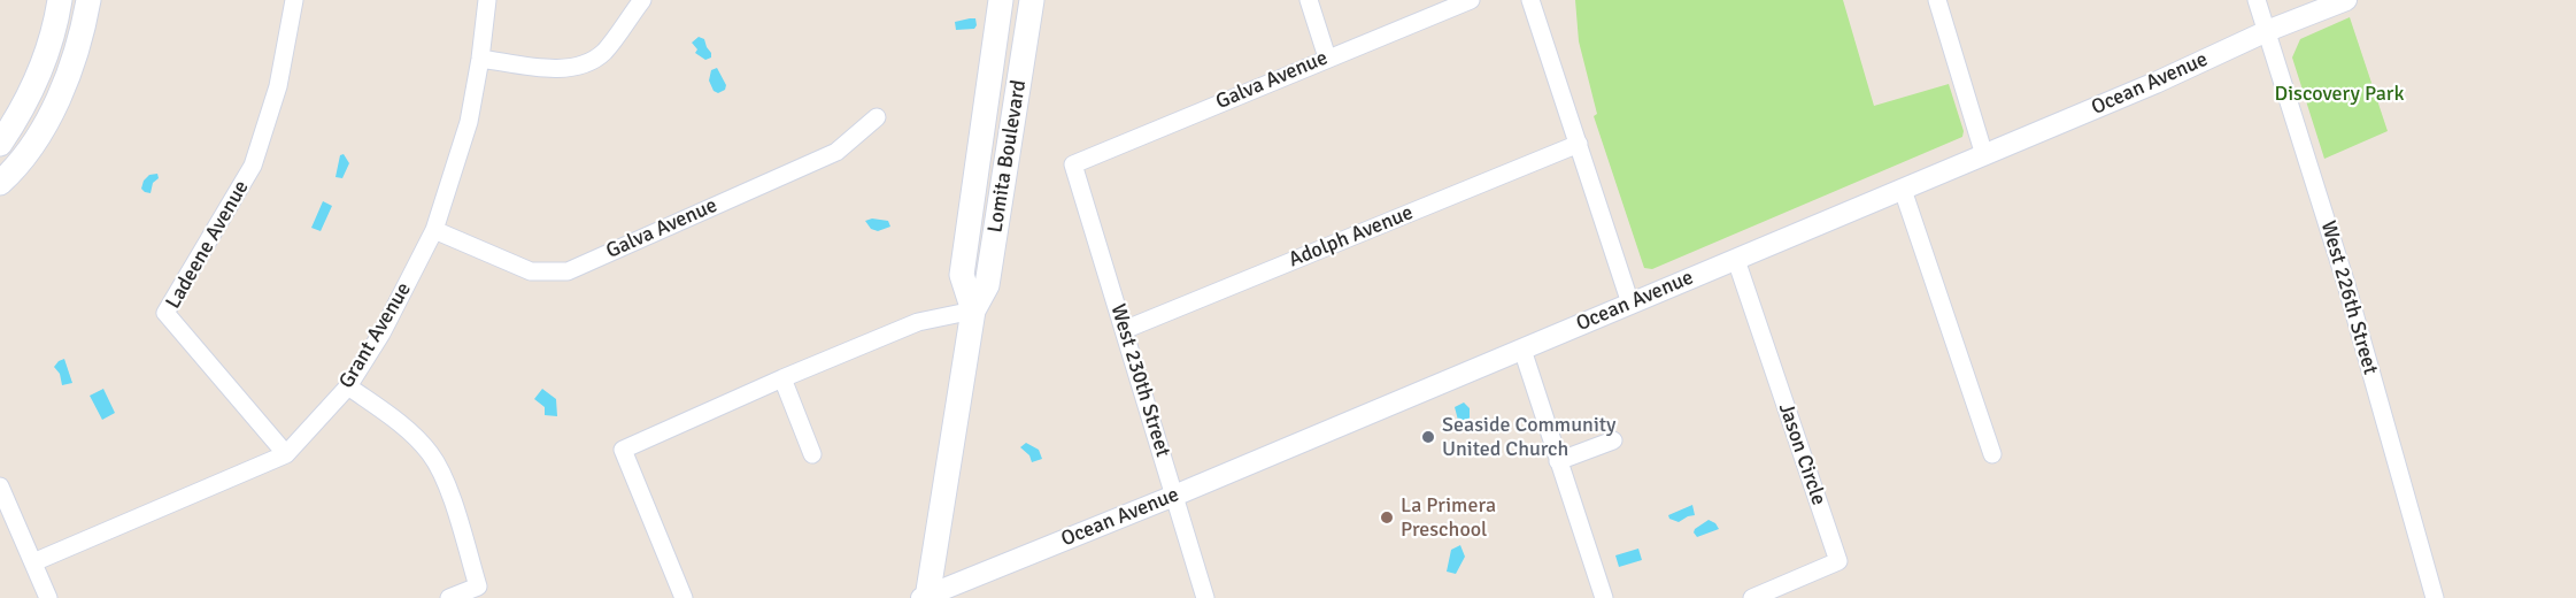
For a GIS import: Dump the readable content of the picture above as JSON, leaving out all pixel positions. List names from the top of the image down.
{
  "streets": {
    "main road": ["Lomita Boulevard"],
    "street": [
      "Galva Avenue",
      "Ocean Avenue",
      "Adolph Avenue",
      "Ladeene Avenue",
      "West 226th Street",
      "Grant Avenue",
      "West 230th Street",
      "Jason Circle"
    ]
  },
  "crossings": [
    ["Galva Avenue", "Grant Avenue"],
    ["Galva Avenue", "West 230th Street"],
    ["Ocean Avenue", "Lomita Boulevard"],
    ["Ocean Avenue", "West 226th Street"],
    ["Ocean Avenue", "West 230th Street"],
    ["Ocean Avenue", "Jason Circle"],
    ["Adolph Avenue", "West 230th Street"],
    ["Ladeene Avenue", "Grant Avenue"]
  ],
  "parks": ["Discovery Park"],
  "places": ["Seaside Community United Church", "La Primera Preschool"]
}
